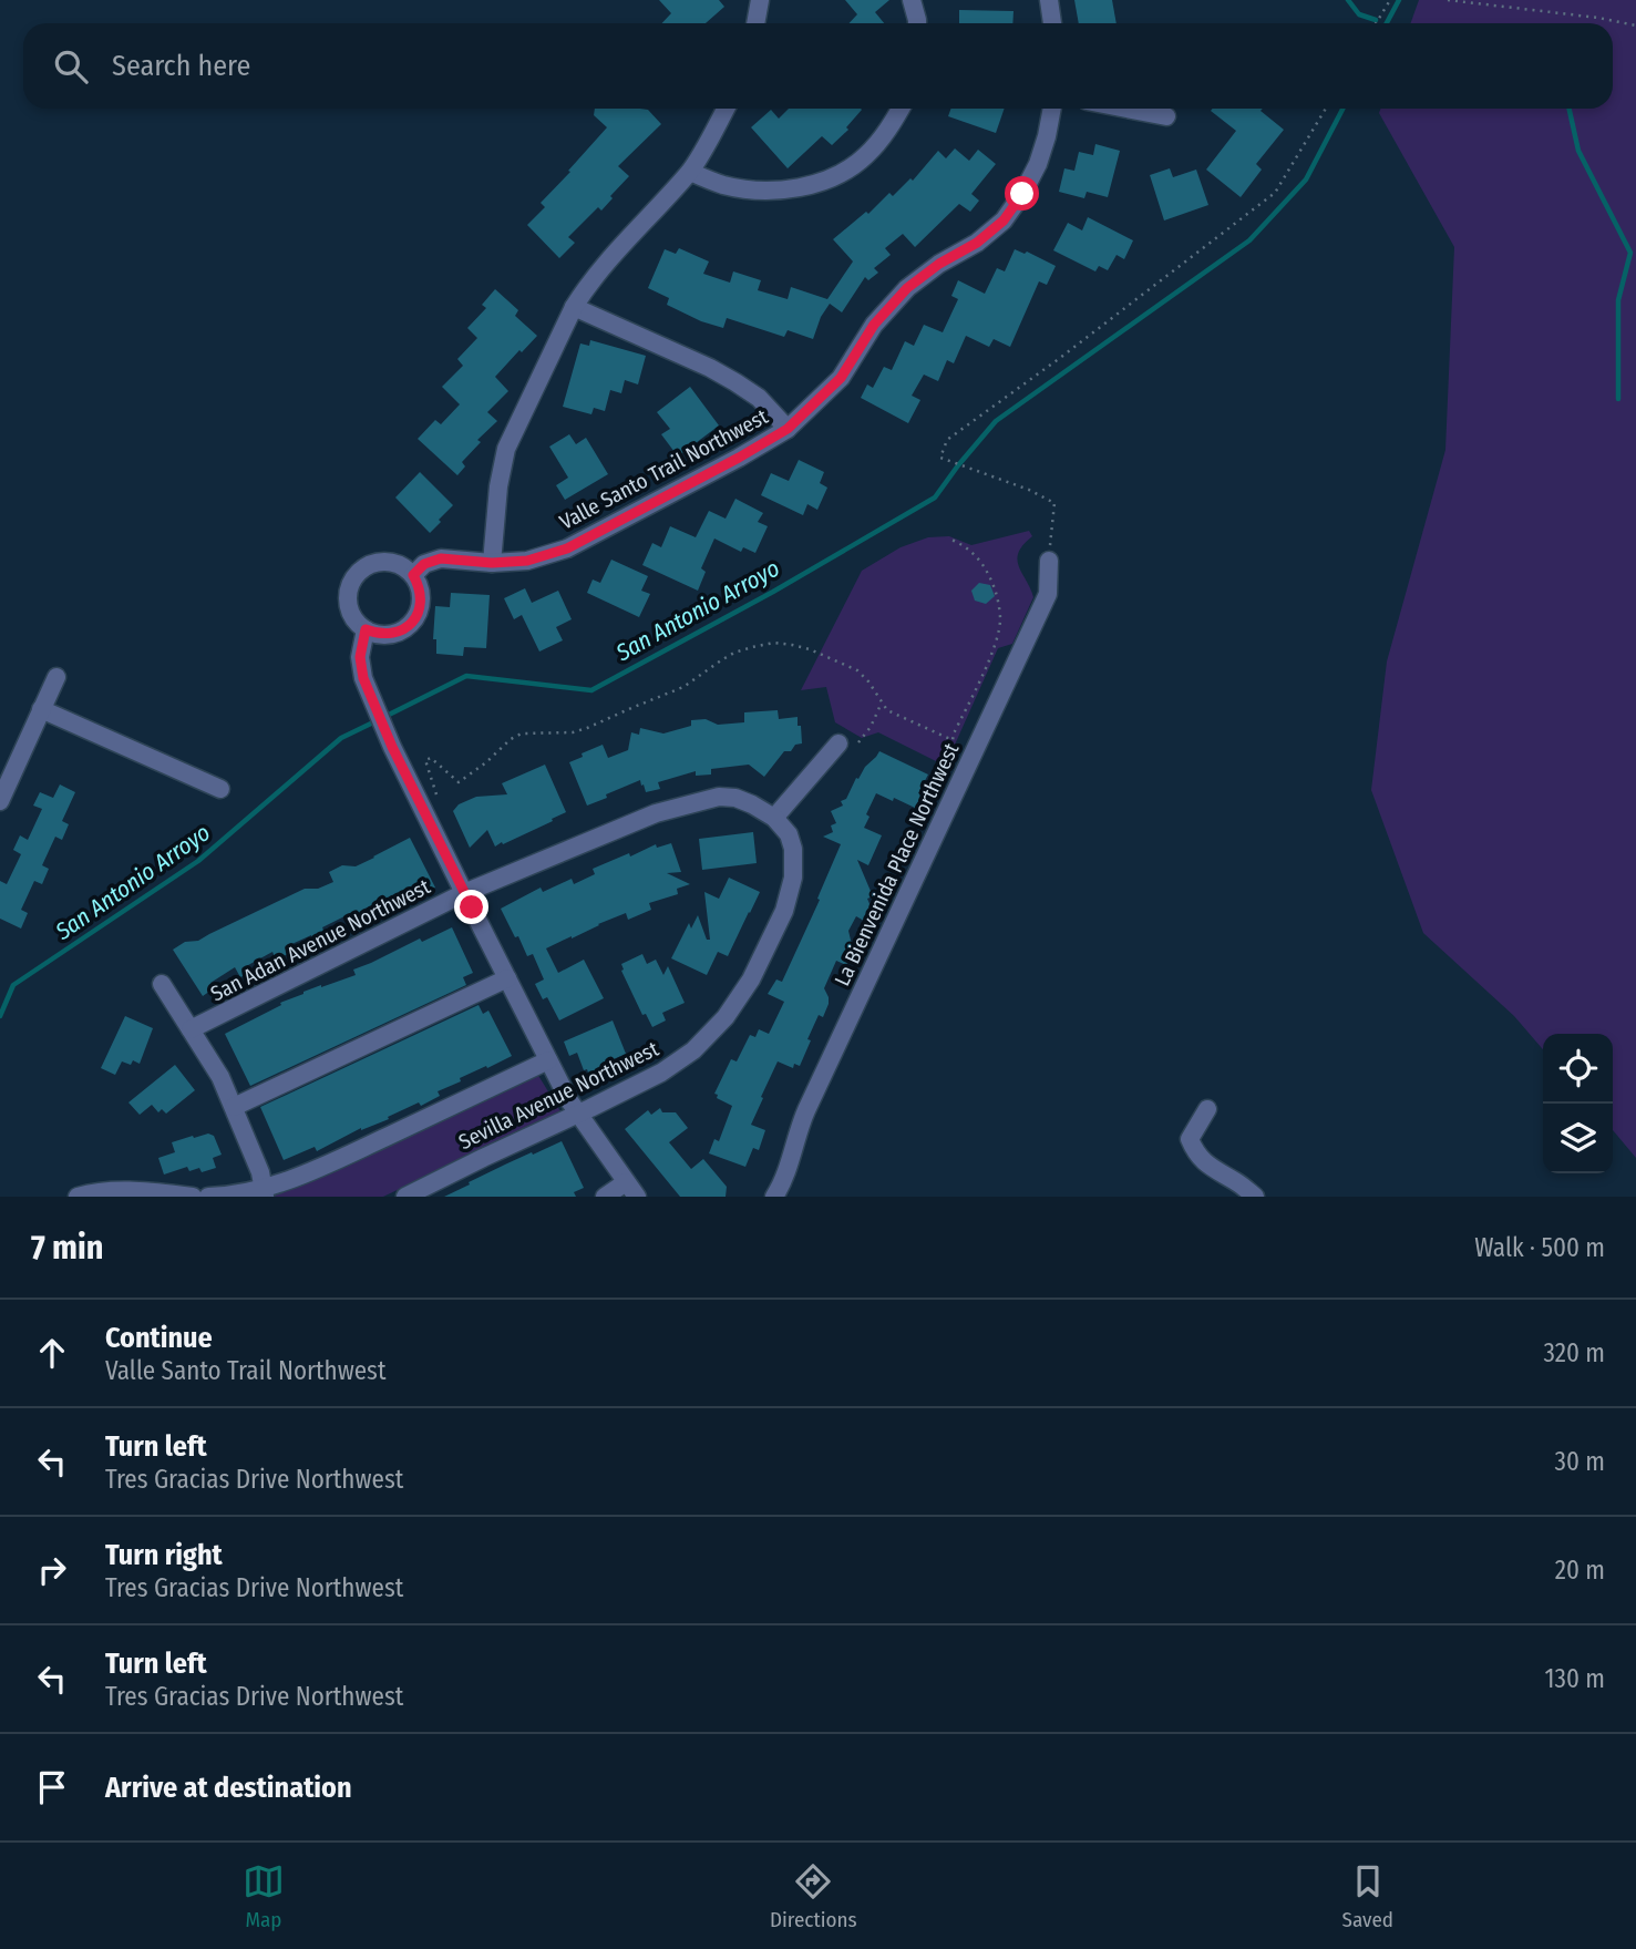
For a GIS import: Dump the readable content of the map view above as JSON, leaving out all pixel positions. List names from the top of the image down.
{
  "streets": {
    "street": [
      "Valle Santo Trail Northwest",
      "La Bienvenida Place Northwest",
      "San Adan Avenue Northwest",
      "Sevilla Avenue Northwest"
    ]
  },
  "crossings": [
    ["San Adan Avenue Northwest", "Sevilla Avenue Northwest"]
  ],
  "water": ["San Antonio Arroyo"],
  "page": {
    "search": "Search here",
    "heading": ["7 min", "Walk · 500 m"],
    "list": [
      ["Continue", "Valle Santo Trail Northwest", "320 m"],
      ["Turn left", "Tres Gracias Drive Northwest", "30 m"],
      ["Turn right", "Tres Gracias Drive Northwest", "20 m"],
      ["Turn left", "Tres Gracias Drive Northwest", "130 m"],
      "Arrive at destination"
    ],
    "nav": ["Map", "Directions", "Saved"]
  }
}
